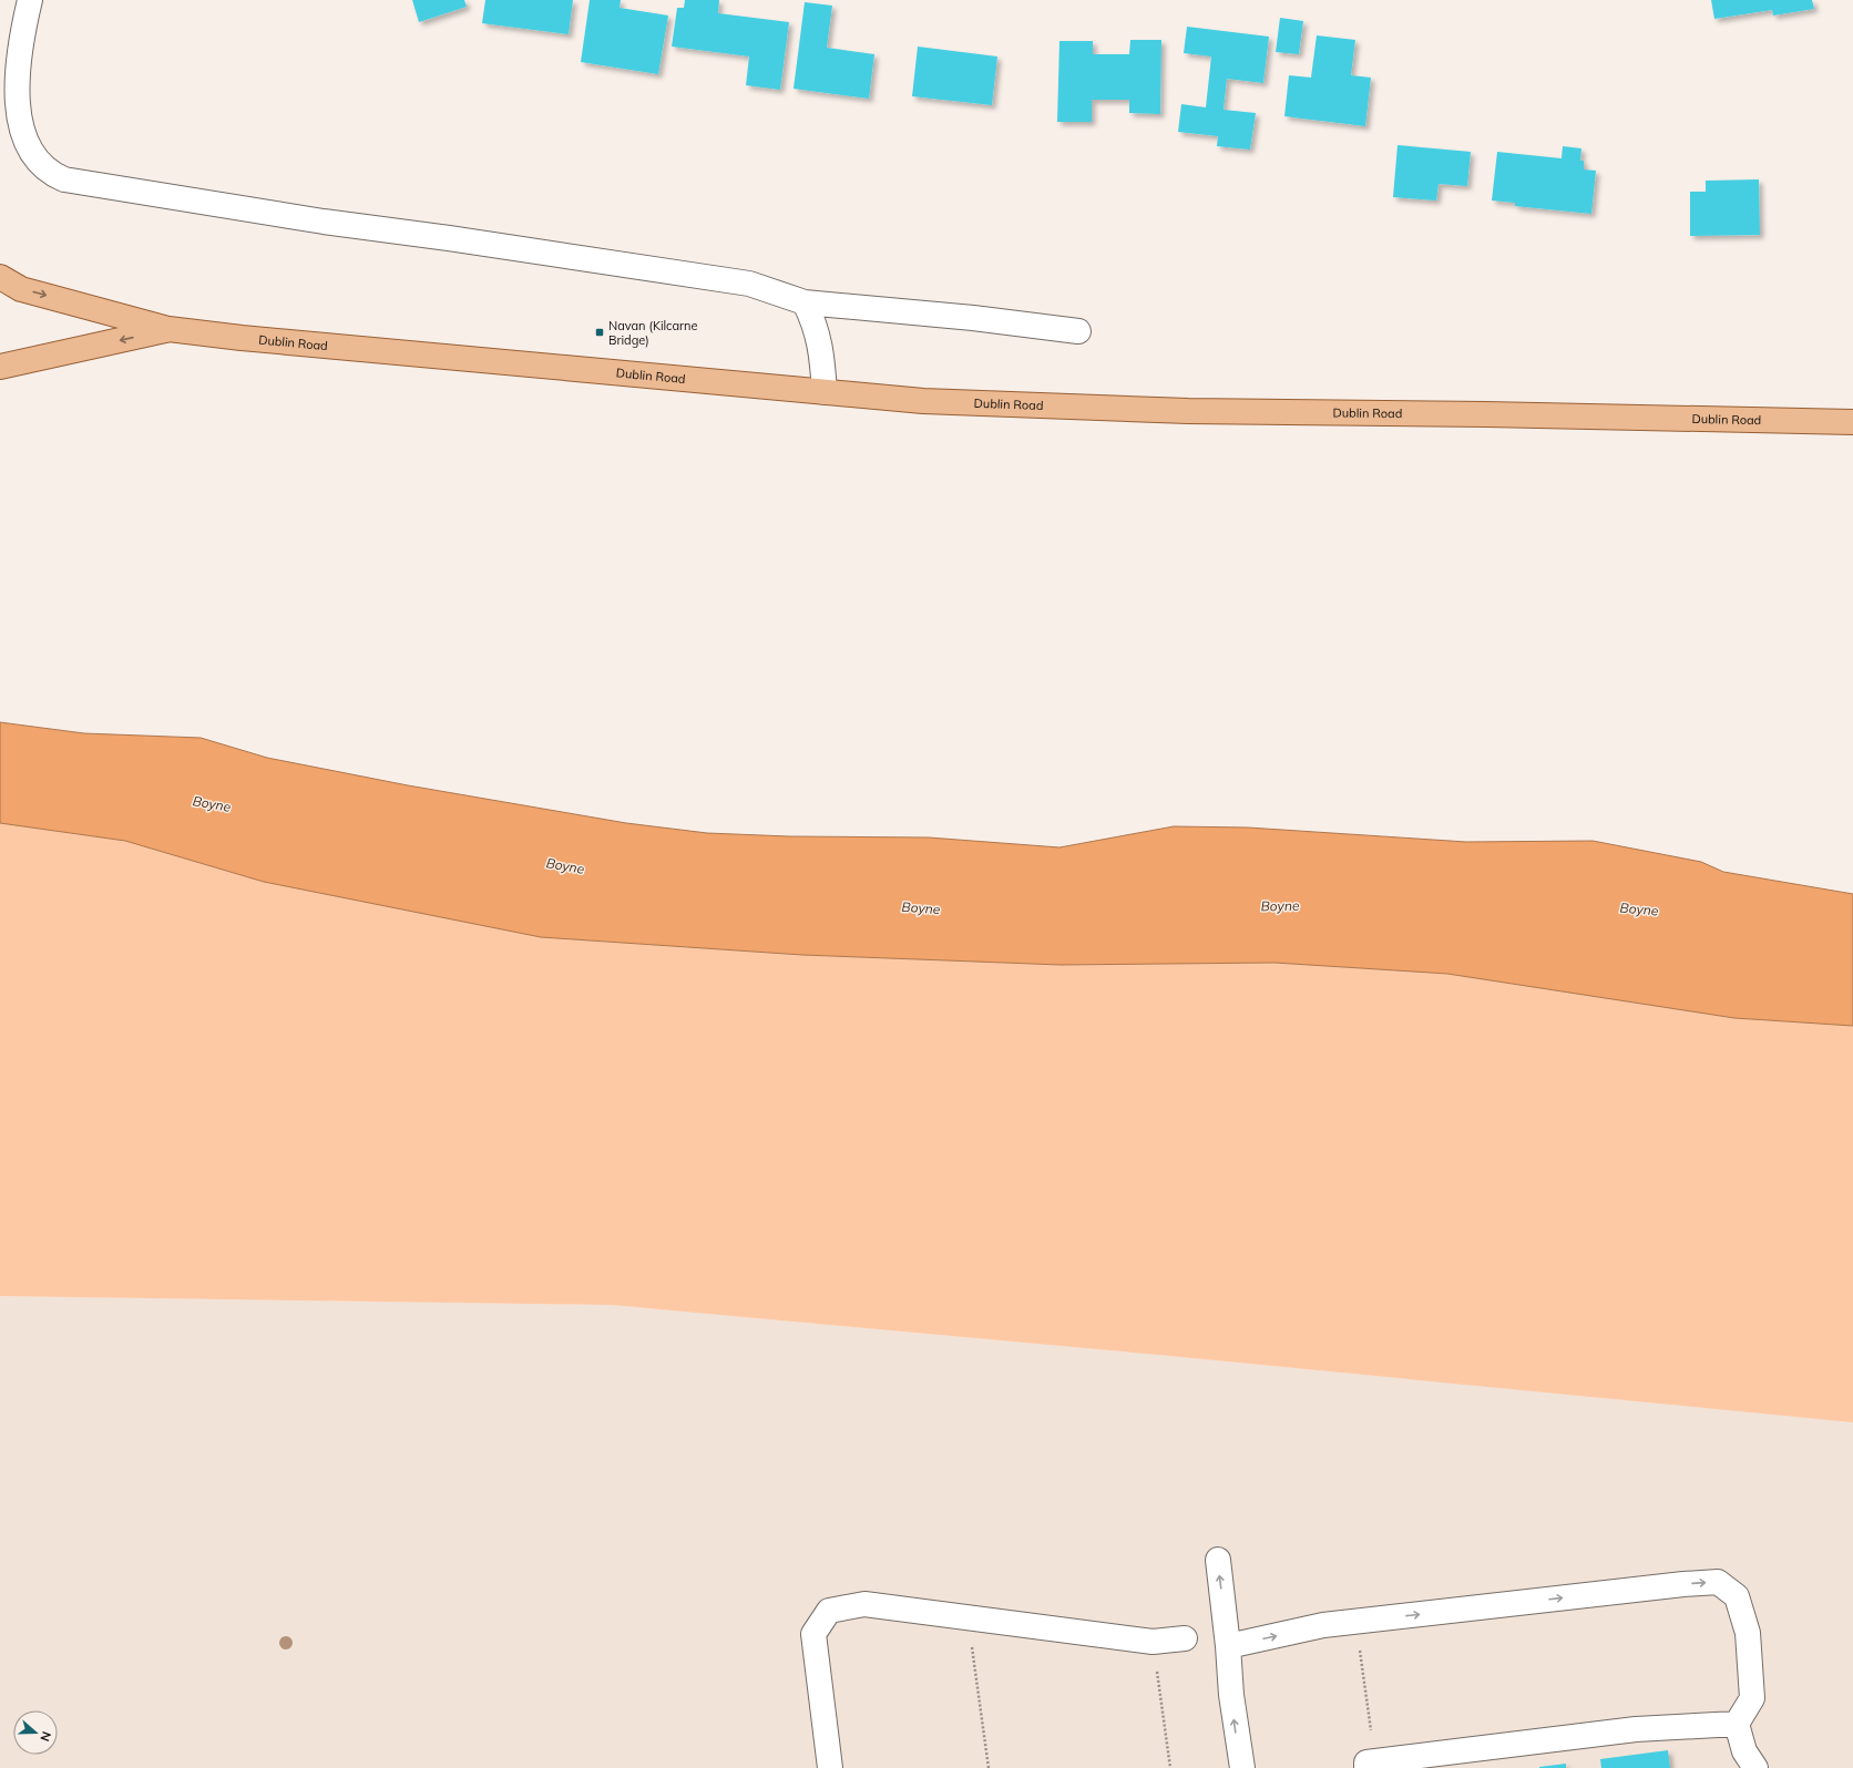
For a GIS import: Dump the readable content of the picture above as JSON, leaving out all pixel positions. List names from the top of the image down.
{
  "streets": {
    "main road": ["Dublin Road"]
  },
  "water": ["Boyne"],
  "places": {
    "transit": ["Navan (Kilcarne Bridge)"]
  },
  "north": "right"
}
